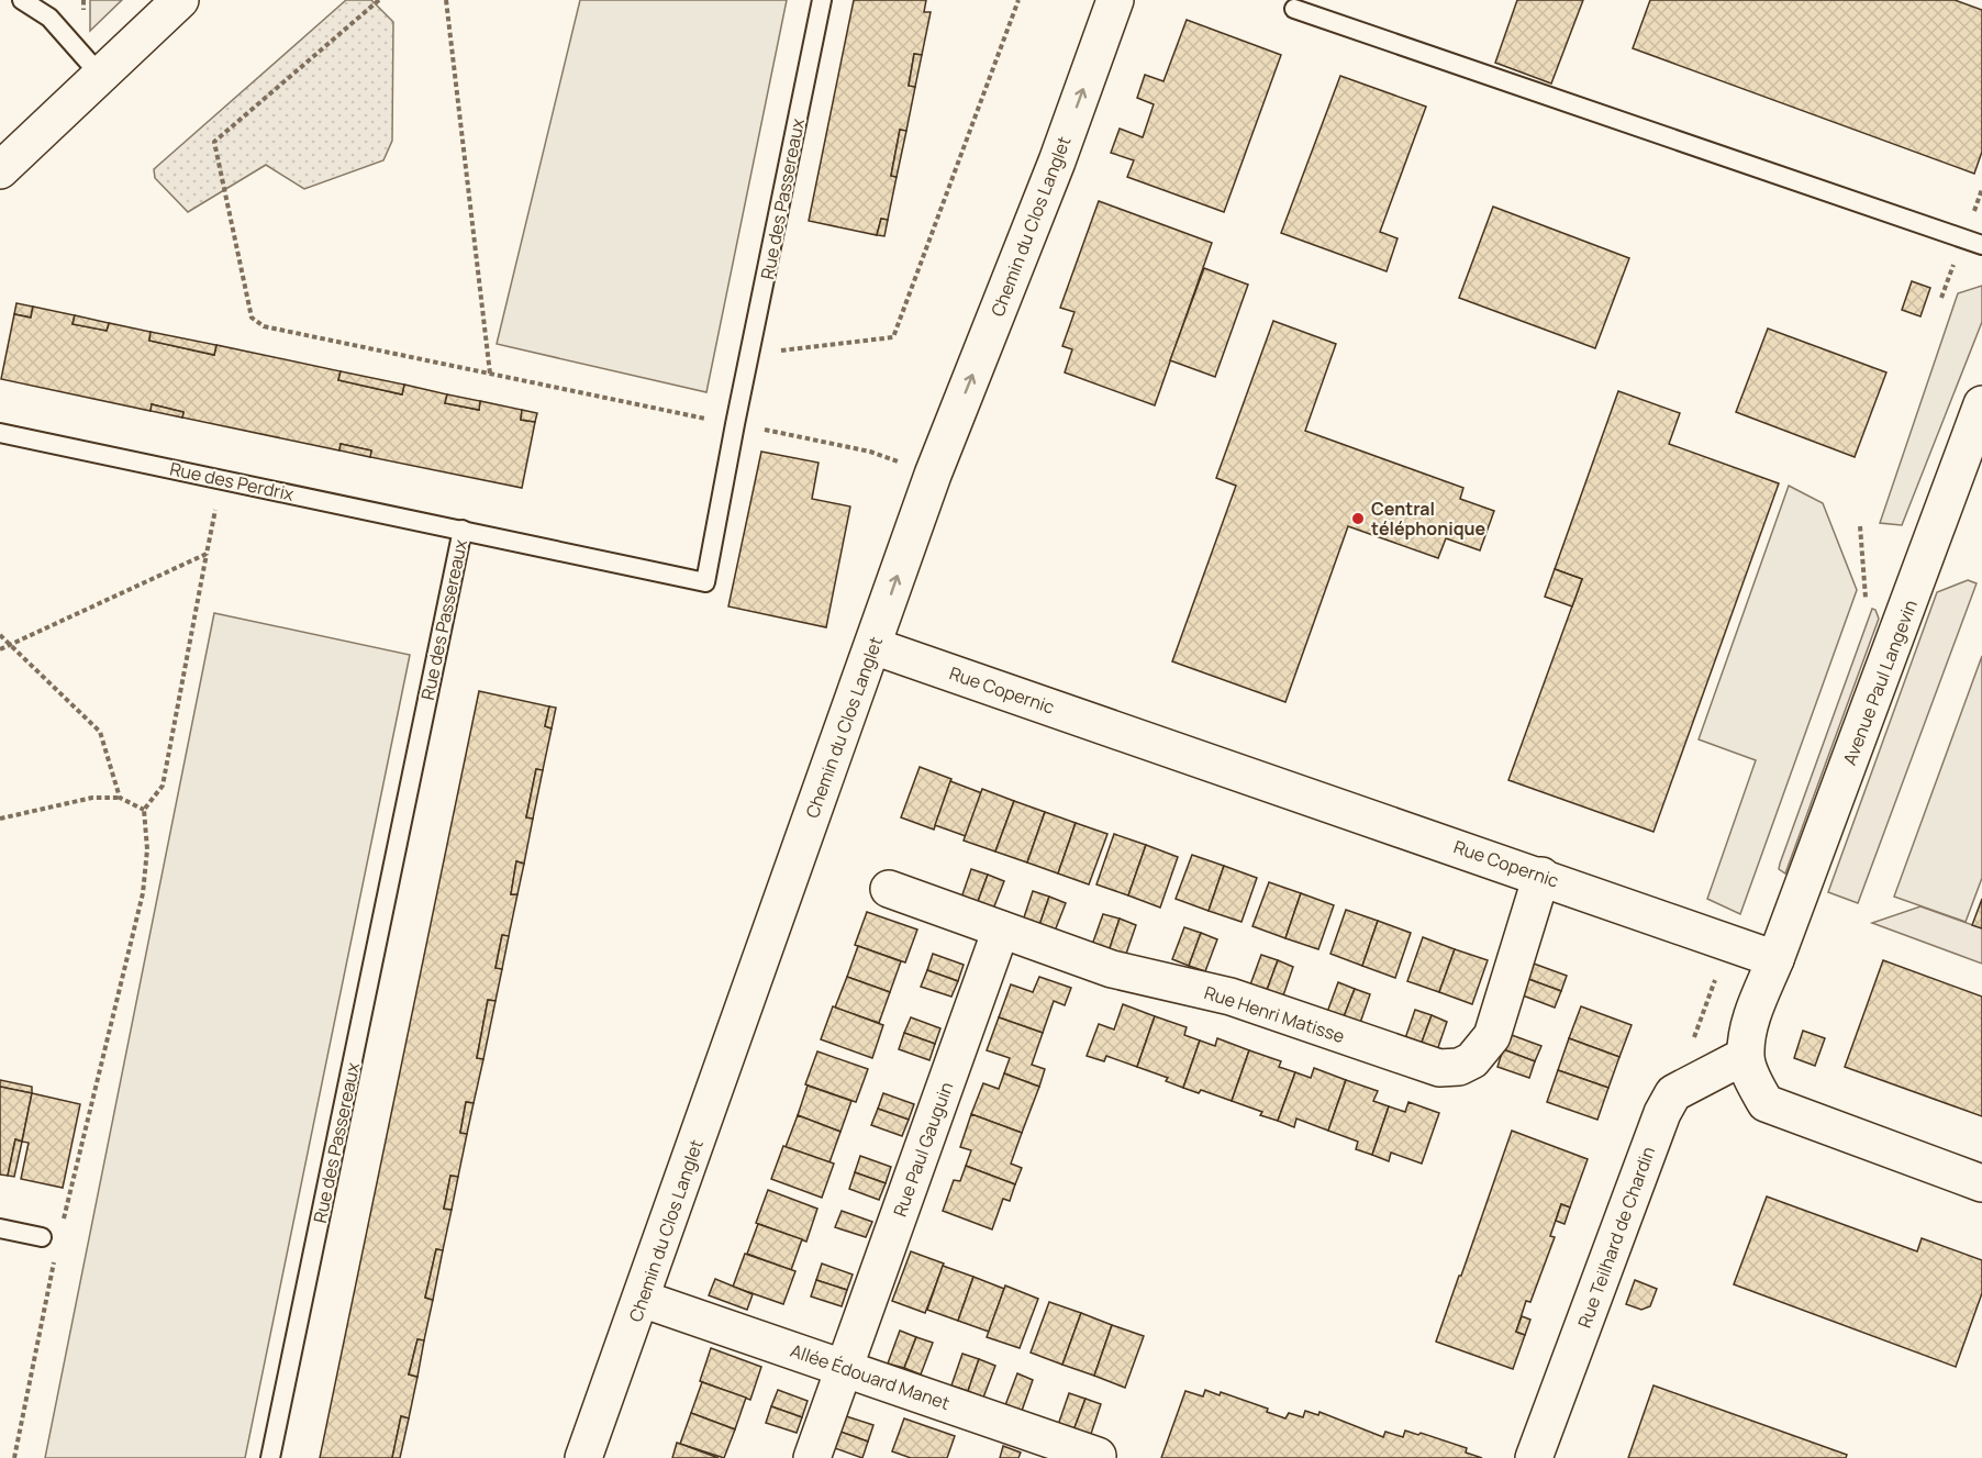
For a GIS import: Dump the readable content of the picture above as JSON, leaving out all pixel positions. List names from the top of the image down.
{
  "streets": {
    "street": [
      "Chemin du Clos Langlet",
      "Avenue Paul Langevin",
      "Rue Copernic",
      "Rue Henri Matisse",
      "Rue Paul Gauguin",
      "Rue Teilhard de Chardin",
      "Allée Édouard Manet"
    ],
    "lane": ["Rue des Passereaux", "Rue des Perdrix"]
  },
  "crossings": [
    ["Rue des Passereaux", "Rue des Perdrix"],
    ["Chemin du Clos Langlet", "Rue Copernic"],
    ["Chemin du Clos Langlet", "Allée Édouard Manet"],
    ["Avenue Paul Langevin", "Rue Copernic"],
    ["Rue Copernic", "Rue Henri Matisse"],
    ["Rue Henri Matisse", "Rue Paul Gauguin"],
    ["Rue Paul Gauguin", "Allée Édouard Manet"]
  ],
  "one_way": ["Chemin du Clos Langlet"],
  "places": ["Central téléphonique"]
}
